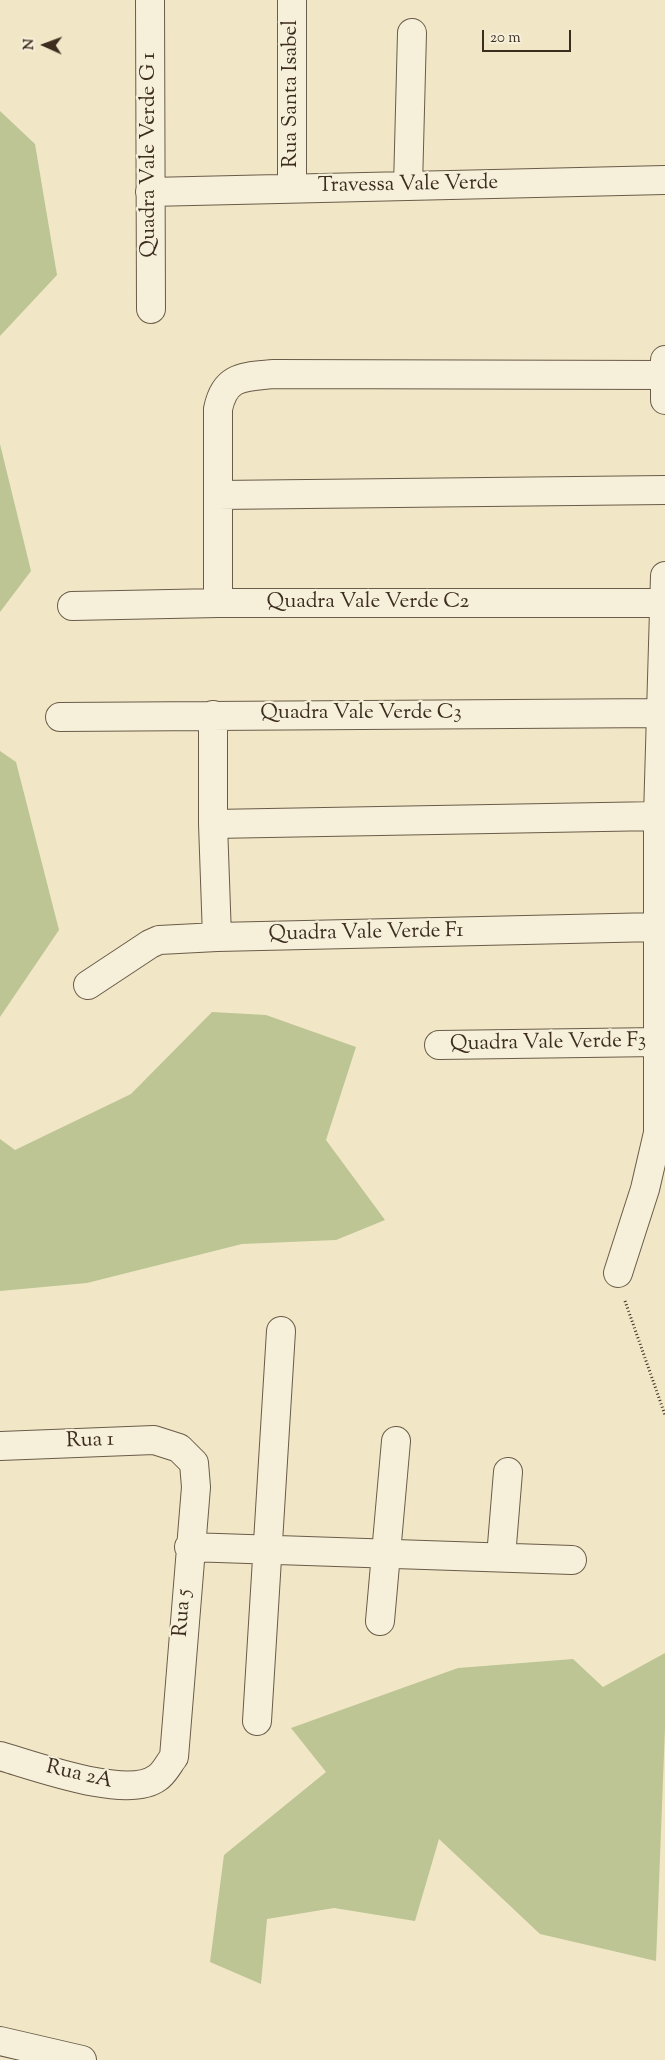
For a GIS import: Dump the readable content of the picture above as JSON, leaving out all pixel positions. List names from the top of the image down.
{
  "streets": {
    "street": [
      "Rua Santa Isabel",
      "Quadra Vale Verde G 1",
      "Travessa Vale Verde",
      "Quadra Vale Verde C2",
      "Quadra Vale Verde C3",
      "Quadra Vale Verde F1",
      "Quadra Vale Verde F3",
      "Rua 1",
      "Rua 5",
      "Rua 2A"
    ]
  },
  "crossings": [
    ["Rua Santa Isabel", "Travessa Vale Verde"],
    ["Quadra Vale Verde G 1", "Travessa Vale Verde"],
    ["Rua 1", "Rua 5"],
    ["Rua 5", "Rua 2A"]
  ],
  "scale_bar": "20 m",
  "north": "left"
}
